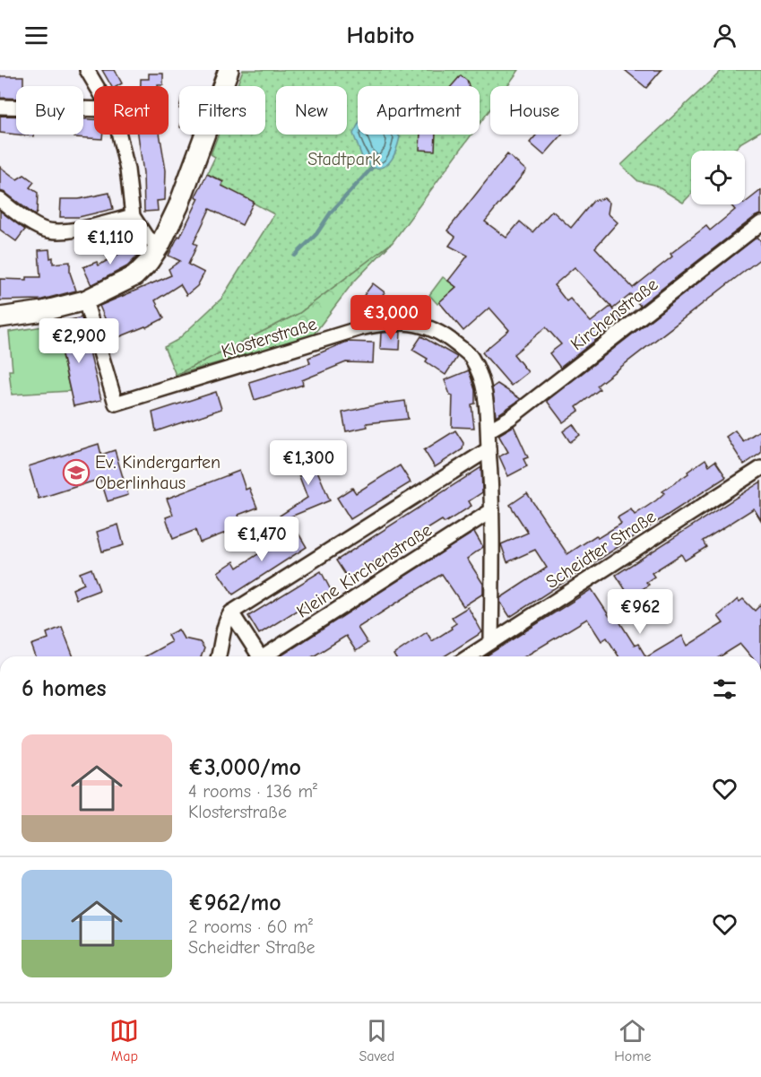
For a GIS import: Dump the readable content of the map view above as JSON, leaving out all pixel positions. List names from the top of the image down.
{
  "streets": {
    "street": [
      "Kirchenstraße",
      "Klosterstraße",
      "Scheidter Straße",
      "Kleine Kirchenstraße"
    ]
  },
  "crossings": [
    ["Kirchenstraße", "Klosterstraße"],
    ["Klosterstraße", "Scheidter Straße"],
    ["Klosterstraße", "Kleine Kirchenstraße"]
  ],
  "parks": ["Stadtpark"],
  "places": {
    "school or university": ["Ev. Kindergarten Oberlinhaus"]
  },
  "page": {
    "header": "Habito",
    "chip": [
      "Buy",
      "Rent",
      "Filters",
      "New",
      "Apartment",
      "House"
    ],
    "price": [
      "€1,110",
      "€3,000",
      "€2,900",
      "€1,300",
      "€1,470",
      "€962"
    ],
    "heading": "6 homes",
    "list": [
      {
        "name": "€3,000/mo",
        "note": "4 rooms · 136 m² · Klosterstraße"
      },
      {
        "name": "€962/mo",
        "note": "2 rooms · 60 m² · Scheidter Straße"
      }
    ],
    "tabs": ["Map", "Saved", "Home"]
  }
}
